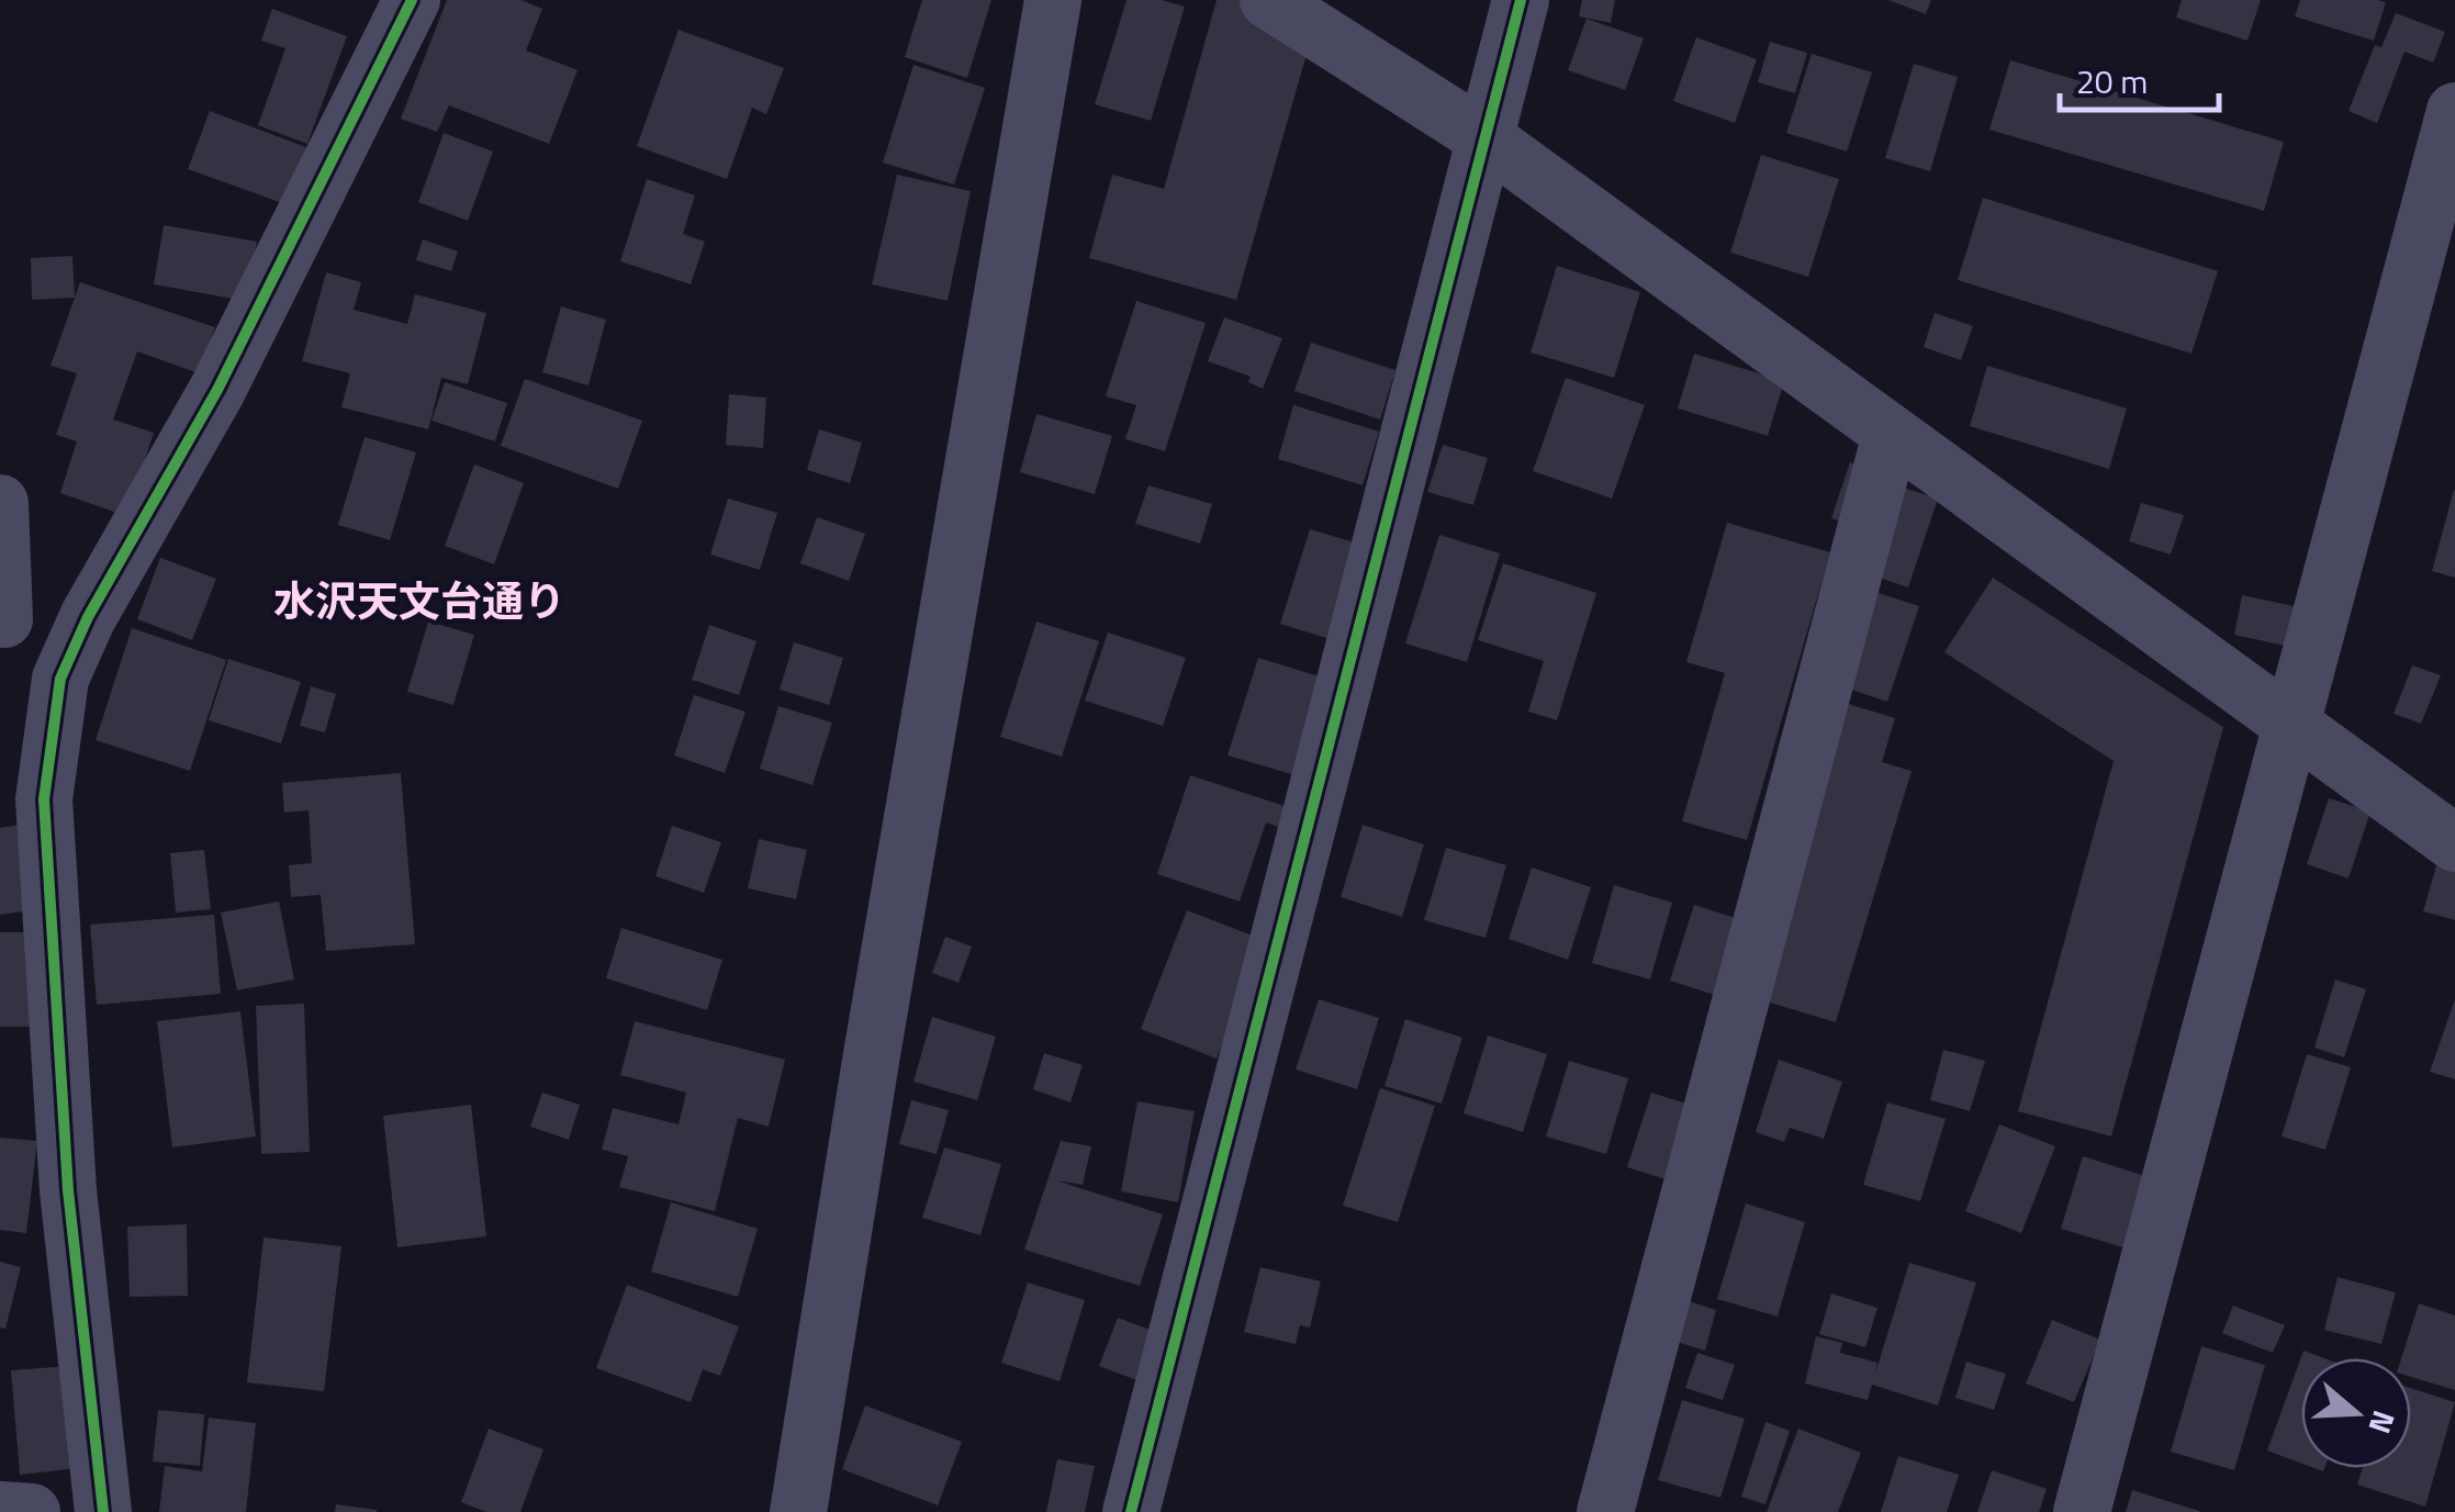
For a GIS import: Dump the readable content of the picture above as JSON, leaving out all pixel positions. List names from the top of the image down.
{
  "districts": ["水沢天文台通り"],
  "scale_bar": "20 m",
  "north": "right"
}
